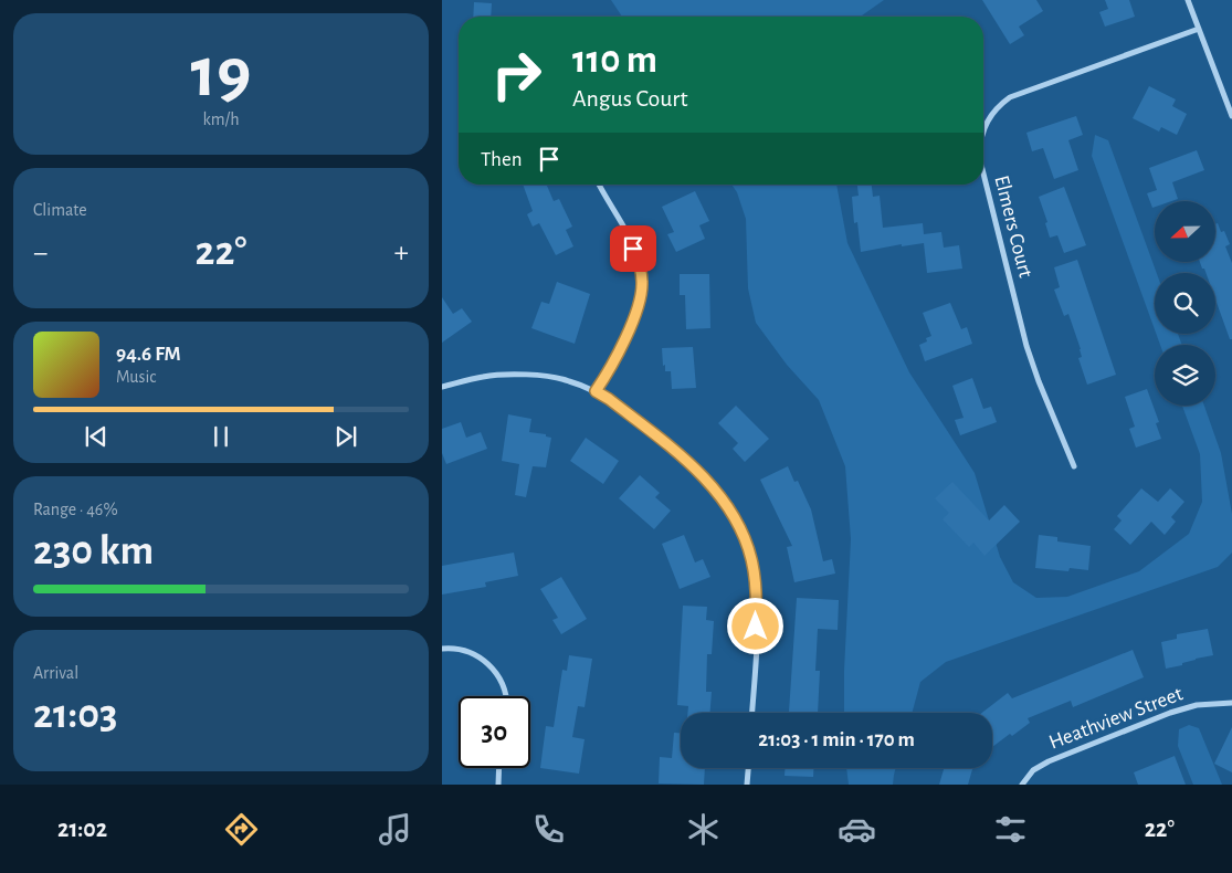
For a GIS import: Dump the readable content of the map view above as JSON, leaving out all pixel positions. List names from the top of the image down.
{
  "streets": {
    "street": ["Elmers Court", "Heathview Street"]
  },
  "north": "left",
  "page": {
    "tile": [
      ["19", "km/h"],
      "Climate",
      ["Range · 46%", "230 km"],
      ["Arrival", "21:03"]
    ],
    "turn": ["110 m", "Angus Court"],
    "then": "Then",
    "heat": ["−", "22°", "+"],
    "song": ["94.6 FM", "Music"],
    "limit": "30",
    "trip": "21:03 · 1 min · 170 m",
    "tabs": ["21:02", "22°"]
  }
}
